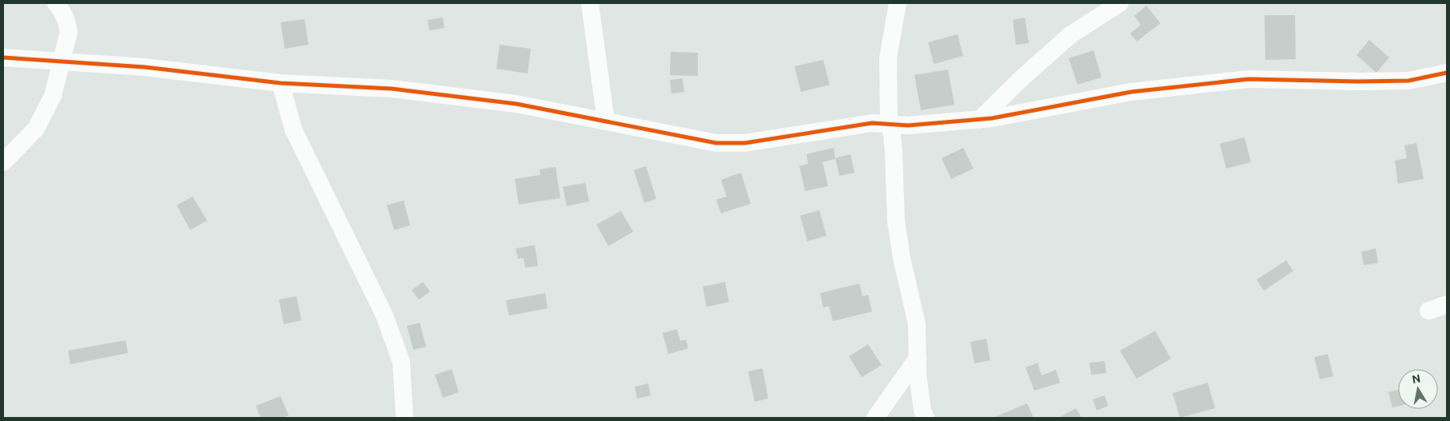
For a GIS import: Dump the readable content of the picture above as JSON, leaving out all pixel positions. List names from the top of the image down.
{
  "north": "top"
}
